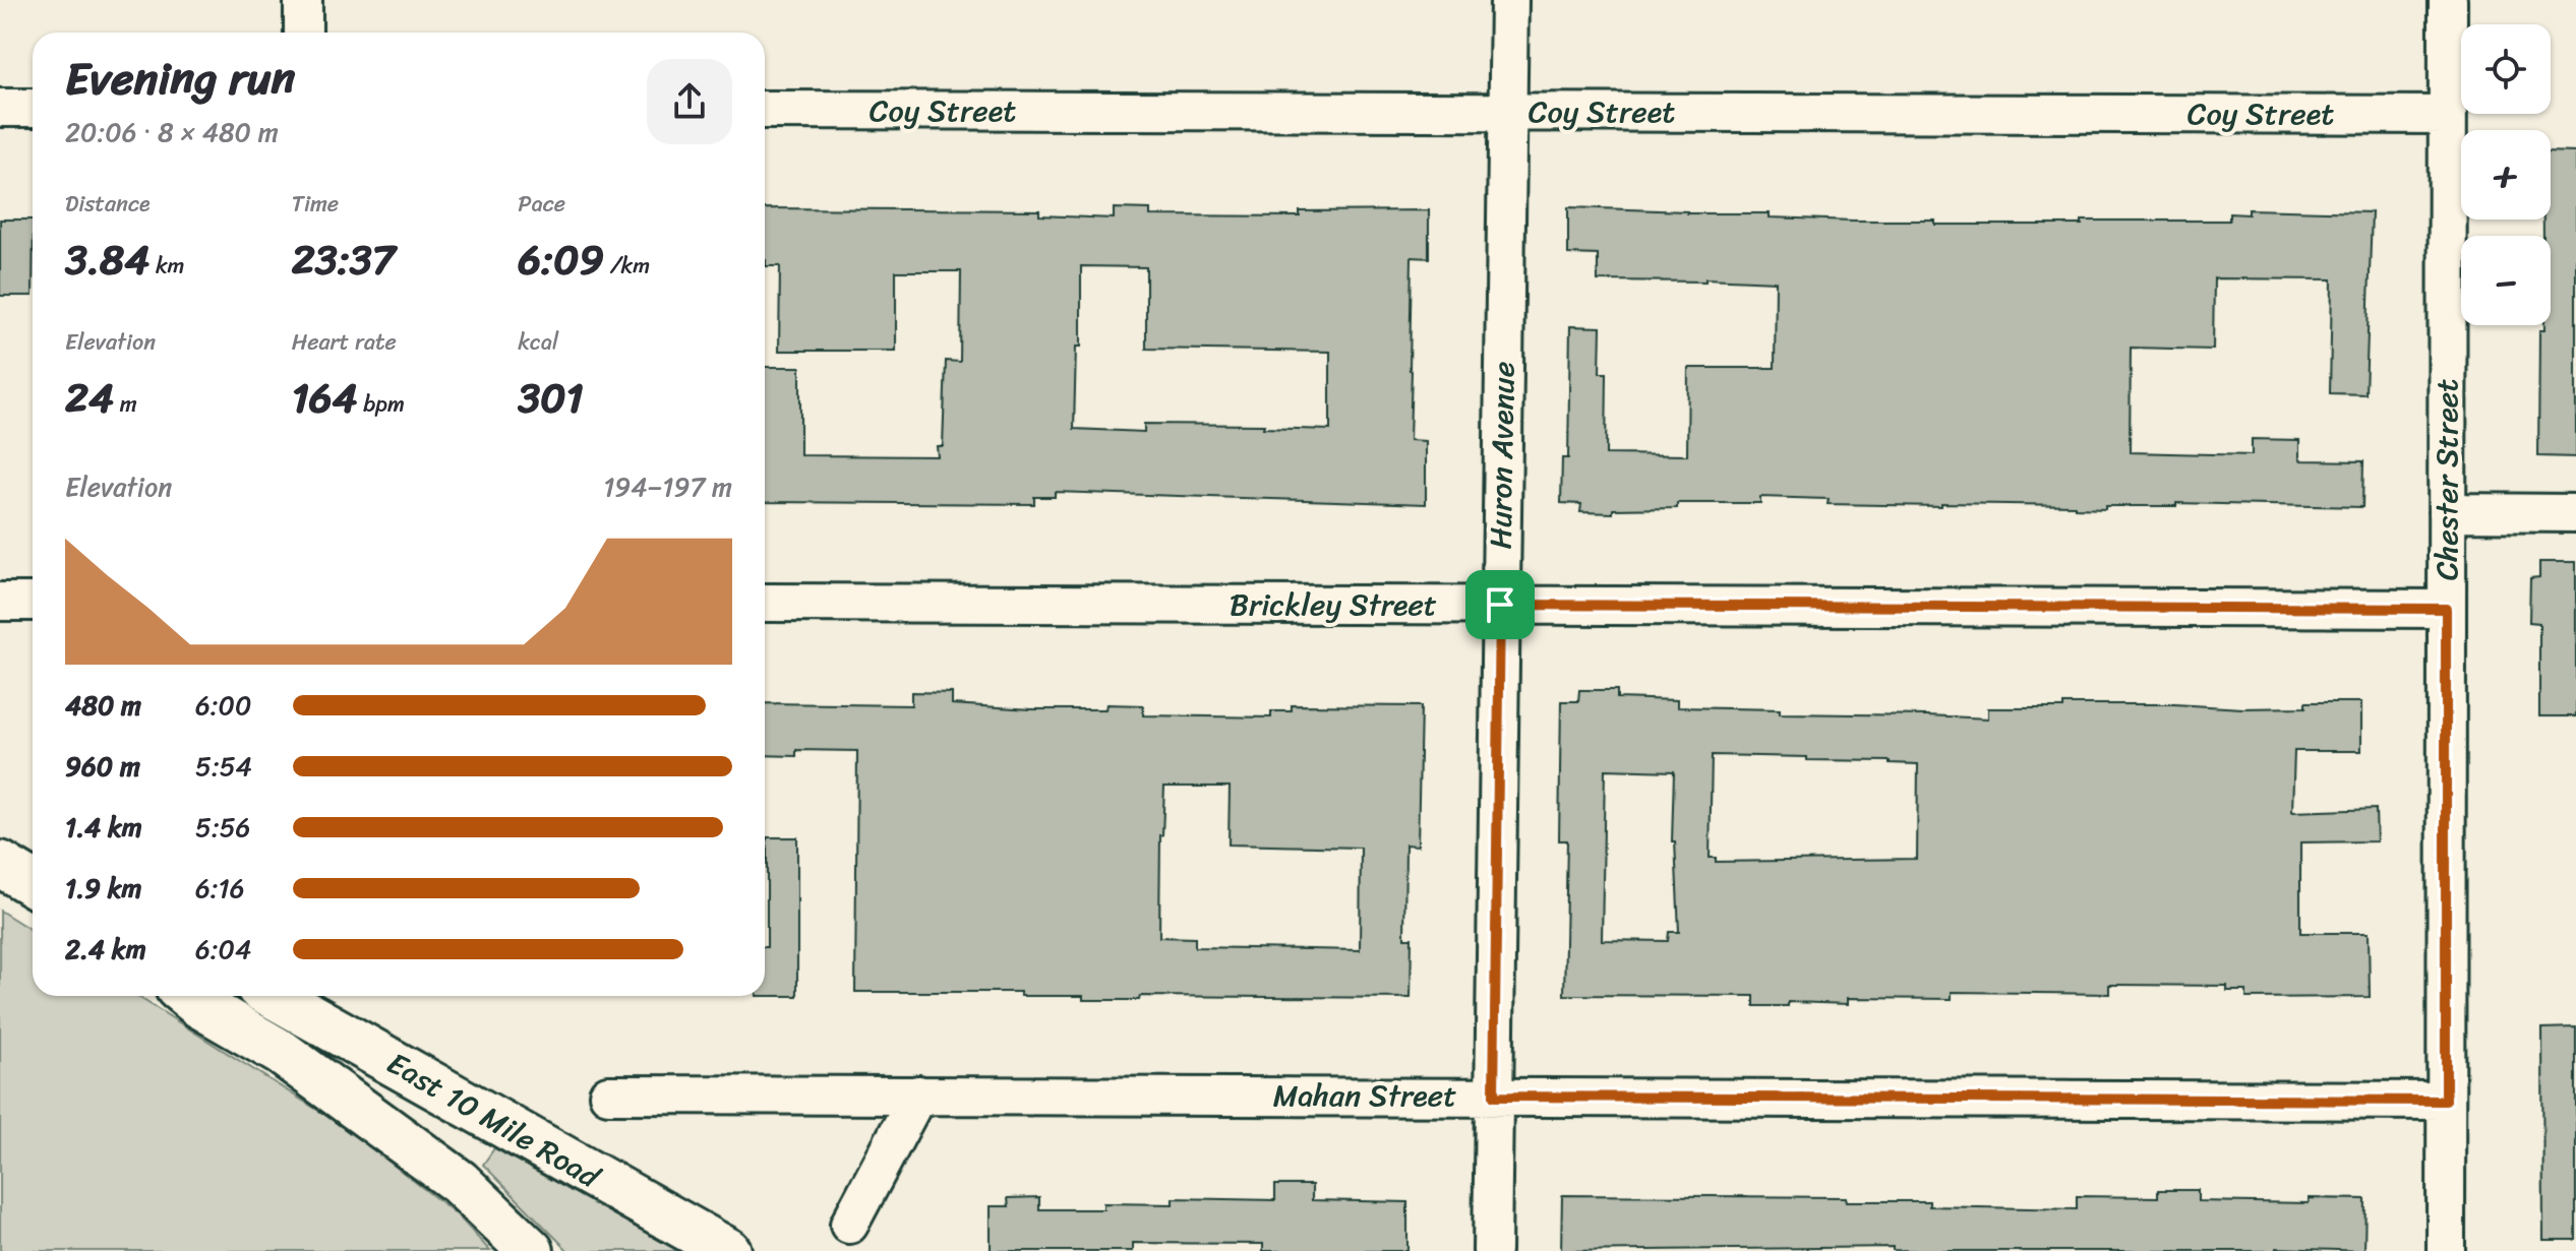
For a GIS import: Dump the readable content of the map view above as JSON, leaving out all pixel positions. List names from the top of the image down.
{
  "streets": {
    "main road": ["East 10 Mile Road"],
    "street": [
      "Coy Street",
      "Huron Avenue",
      "Chester Street",
      "Brickley Street",
      "Mahan Street"
    ]
  },
  "crossings": [
    ["Coy Street", "Huron Avenue"],
    ["Coy Street", "Chester Street"],
    ["Huron Avenue", "Brickley Street"],
    ["Huron Avenue", "Mahan Street"],
    ["Chester Street", "Brickley Street"],
    ["Chester Street", "Mahan Street"]
  ],
  "page": {
    "map_buttons": ["+", "−"],
    "heading": ["Evening run", "20:06 · 8 × 480 m"],
    "stats": [
      ["Distance", "3.84 km"],
      ["Time", "23:37"],
      ["Pace", "6:09 /km"],
      ["Elevation", "24 m"],
      ["Heart rate", "164 bpm"],
      ["kcal", "301"]
    ],
    "chart": ["Elevation", "194–197 m"],
    "list": [
      {
        "name": "480 m",
        "note": "6:00"
      },
      {
        "name": "960 m",
        "note": "5:54"
      },
      {
        "name": "1.4 km",
        "note": "5:56"
      },
      {
        "name": "1.9 km",
        "note": "6:16"
      },
      {
        "name": "2.4 km",
        "note": "6:04"
      }
    ]
  }
}
